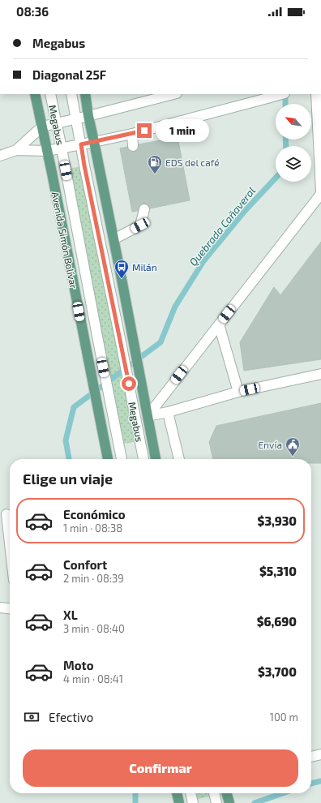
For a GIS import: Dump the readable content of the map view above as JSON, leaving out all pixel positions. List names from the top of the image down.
{
  "streets": {
    "main road": ["Avenida Simón Bolívar"],
    "street": ["Megabus"]
  },
  "water": ["Quebrada Cañaveral"],
  "places": {
    "fuel station": ["EDS del café"],
    "bus stop": ["Milán"],
    "public building": ["Envía"]
  },
  "north": "top left",
  "page": {
    "status": "08:36",
    "banner": ["Megabus", "Diagonal 25F"],
    "bubble": "1 min",
    "heading": "Elige un viaje",
    "list": [
      {
        "name": "Económico",
        "note": "1 min · 08:38",
        "value": "$3,930"
      },
      {
        "name": "Confort",
        "note": "2 min · 08:39",
        "value": "$5,310"
      },
      {
        "name": "XL",
        "note": "3 min · 08:40",
        "value": "$6,690"
      },
      {
        "name": "Moto",
        "note": "4 min · 08:41",
        "value": "$3,700"
      }
    ],
    "pay": ["Efectivo", "100 m"],
    "buttons": "Confirmar"
  }
}
